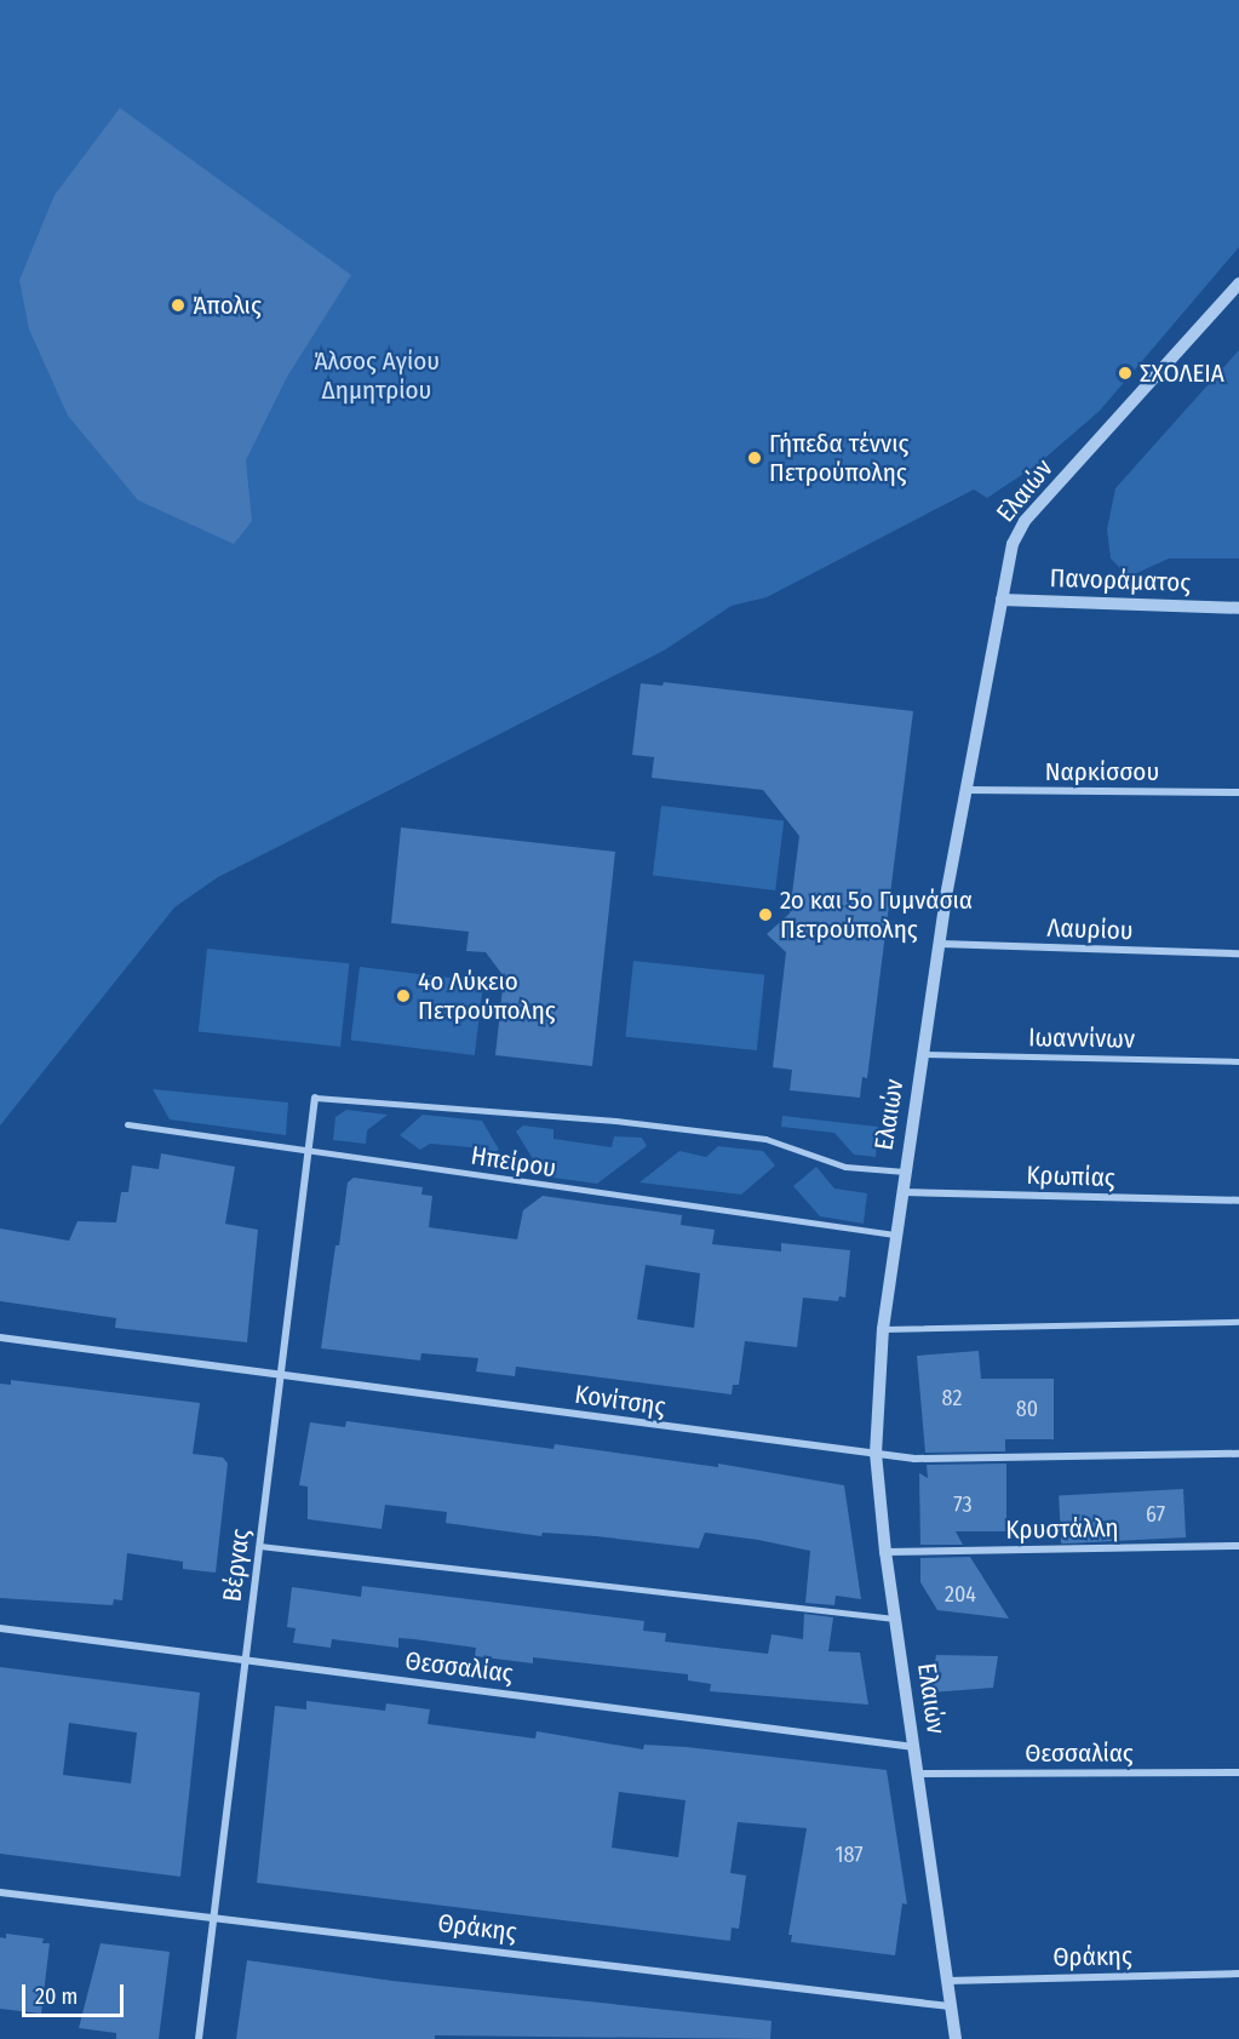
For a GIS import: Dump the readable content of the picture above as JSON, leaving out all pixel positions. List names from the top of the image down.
{
  "streets": {
    "street": [
      "Ελαιών",
      "Πανοράματος",
      "Ναρκίσσου",
      "Λαυρίου",
      "Ιωαννίνων",
      "Ηπείρου",
      "Κρωπίας",
      "Κονίτσης",
      "Κρυστάλλη",
      "Βέργας",
      "Θεσσαλίας",
      "Θράκης"
    ]
  },
  "crossings": [
    ["Ελαιών", "Πανοράματος"],
    ["Ελαιών", "Ναρκίσσου"],
    ["Ελαιών", "Λαυρίου"],
    ["Ελαιών", "Ιωαννίνων"],
    ["Ελαιών", "Ηπείρου"],
    ["Ελαιών", "Κρωπίας"],
    ["Ελαιών", "Κονίτσης"],
    ["Ελαιών", "Κρυστάλλη"],
    ["Ελαιών", "Θεσσαλίας"],
    ["Ελαιών", "Θράκης"],
    ["Ηπείρου", "Βέργας"],
    ["Κονίτσης", "Βέργας"],
    ["Βέργας", "Θεσσαλίας"],
    ["Βέργας", "Θράκης"]
  ],
  "parks": ["Άλσος Αγίου Δημητρίου"],
  "places": [
    "Άπολις",
    "ΣΧΟΛΕΙΑ",
    "Γήπεδα τέννις Πετρούπολης",
    "2ο και 5ο Γυμνάσια Πετρούπολης",
    "4ο Λύκειο Πετρούπολης"
  ],
  "house_numbers": [
    "82",
    "80",
    "73",
    "67",
    "204",
    "187"
  ],
  "scale_bar": "20 m"
}
